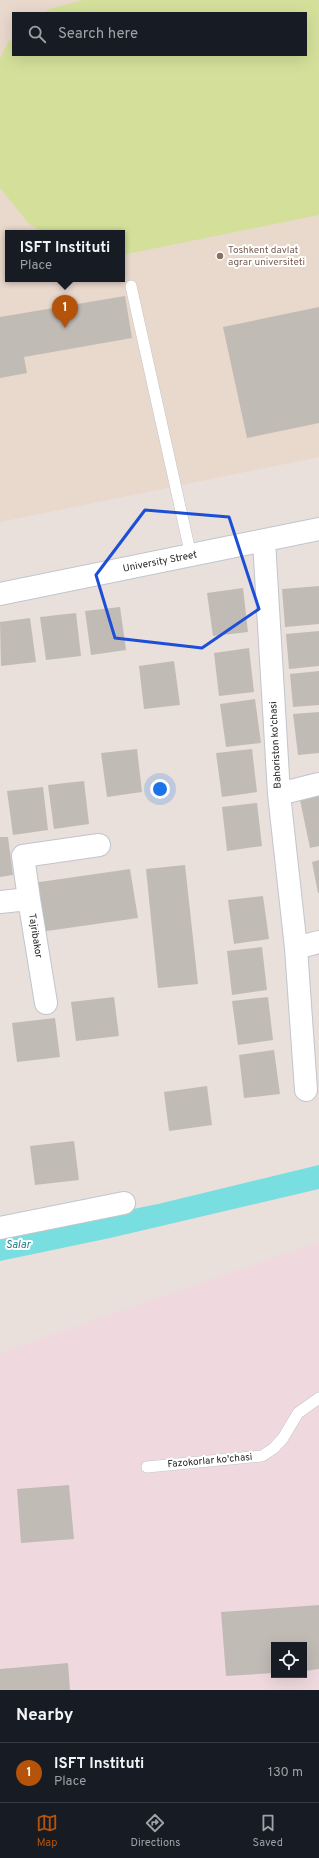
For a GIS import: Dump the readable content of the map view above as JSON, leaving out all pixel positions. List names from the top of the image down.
{
  "streets": {
    "street": ["University Street", "Bahoriston ko'chasi", "Tajribakor"],
    "lane": ["Fazokorlar ko'chasi"]
  },
  "crossings": [
    ["University Street", "Bahoriston ko'chasi"]
  ],
  "water": ["Salar"],
  "places": ["Toshkent davlat agrar universiteti"],
  "page": {
    "search": "Search here",
    "popup": ["ISFT Instituti", "Place"],
    "pins": "1",
    "heading": "Nearby",
    "list": [
      {
        "mark": "1",
        "name": "ISFT Instituti",
        "note": "Place",
        "value": "130 m"
      }
    ],
    "nav": ["Map", "Directions", "Saved"]
  }
}
